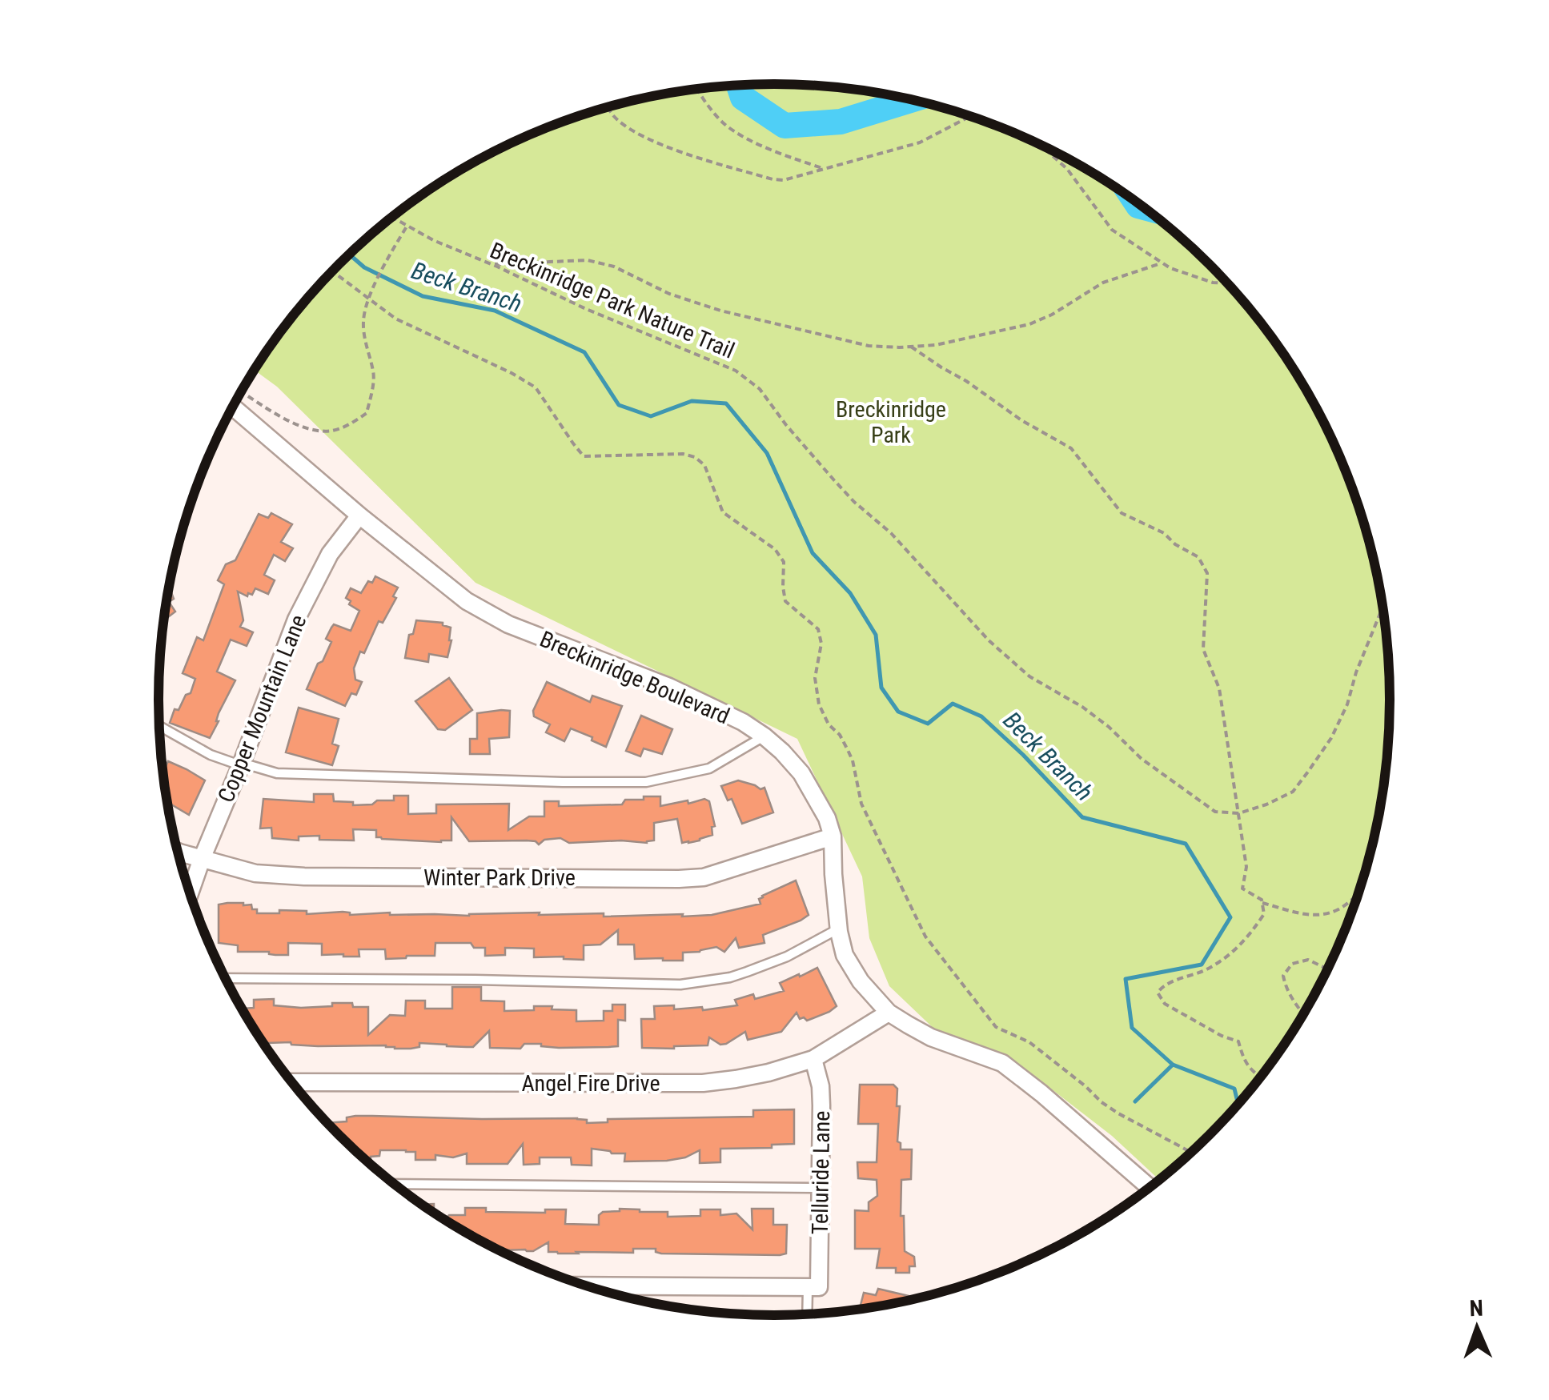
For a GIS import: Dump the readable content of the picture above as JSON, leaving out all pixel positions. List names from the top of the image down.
{
  "streets": {
    "street": [
      "Breckinridge Boulevard",
      "Copper Mountain Lane",
      "Winter Park Drive",
      "Angel Fire Drive",
      "Telluride Lane"
    ],
    "path": ["Breckinridge Park Nature Trail"]
  },
  "crossings": [
    ["Breckinridge Boulevard", "Copper Mountain Lane"],
    ["Breckinridge Boulevard", "Winter Park Drive"],
    ["Breckinridge Boulevard", "Angel Fire Drive"],
    ["Copper Mountain Lane", "Winter Park Drive"],
    ["Angel Fire Drive", "Telluride Lane"]
  ],
  "water": ["Beck Branch"],
  "parks": ["Breckinridge Park"],
  "north": "top"
}
